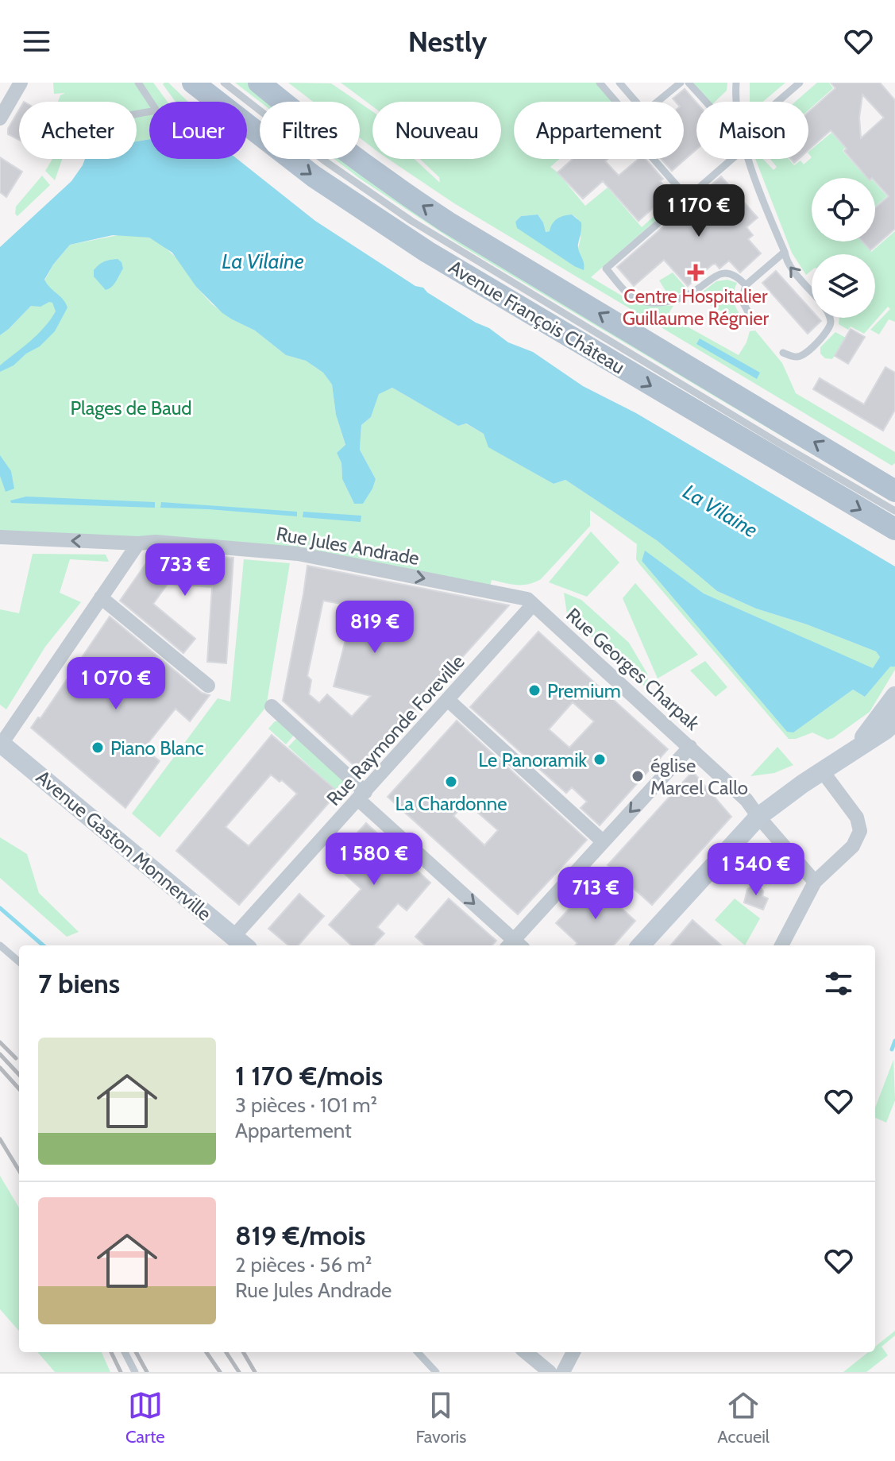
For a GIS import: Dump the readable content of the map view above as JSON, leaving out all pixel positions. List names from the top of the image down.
{
  "streets": {
    "main road": ["Avenue François Château"],
    "street": [
      "Rue Jules Andrade",
      "Rue Georges Charpak",
      "Rue Raymonde Foreville",
      "Avenue Gaston Monnerville"
    ]
  },
  "crossings": [
    ["Rue Jules Andrade", "Rue Georges Charpak"],
    ["Rue Jules Andrade", "Rue Raymonde Foreville"],
    ["Rue Georges Charpak", "Rue Raymonde Foreville"],
    ["Rue Raymonde Foreville", "Avenue Gaston Monnerville"]
  ],
  "water": ["La Vilaine"],
  "parks": ["Plages de Baud"],
  "places": {
    "health": ["Centre Hospitalier Guillaume Régnier"],
    "other": [
      "Premium",
      "Piano Blanc",
      "Le Panoramik",
      "église Marcel Callo",
      "La Chardonne"
    ]
  },
  "page": {
    "header": "Nestly",
    "chip": [
      "Acheter",
      "Louer",
      "Filtres",
      "Nouveau",
      "Appartement",
      "Maison"
    ],
    "price": [
      "1 170 €",
      "733 €",
      "819 €",
      "1 070 €",
      "1 580 €",
      "1 540 €",
      "713 €"
    ],
    "heading": "7 biens",
    "list": [
      {
        "name": "1 170 €/mois",
        "note": "3 pièces · 101 m² · Appartement"
      },
      {
        "name": "819 €/mois",
        "note": "2 pièces · 56 m² · Rue Jules Andrade"
      }
    ],
    "tabs": ["Carte", "Favoris", "Accueil"]
  }
}
